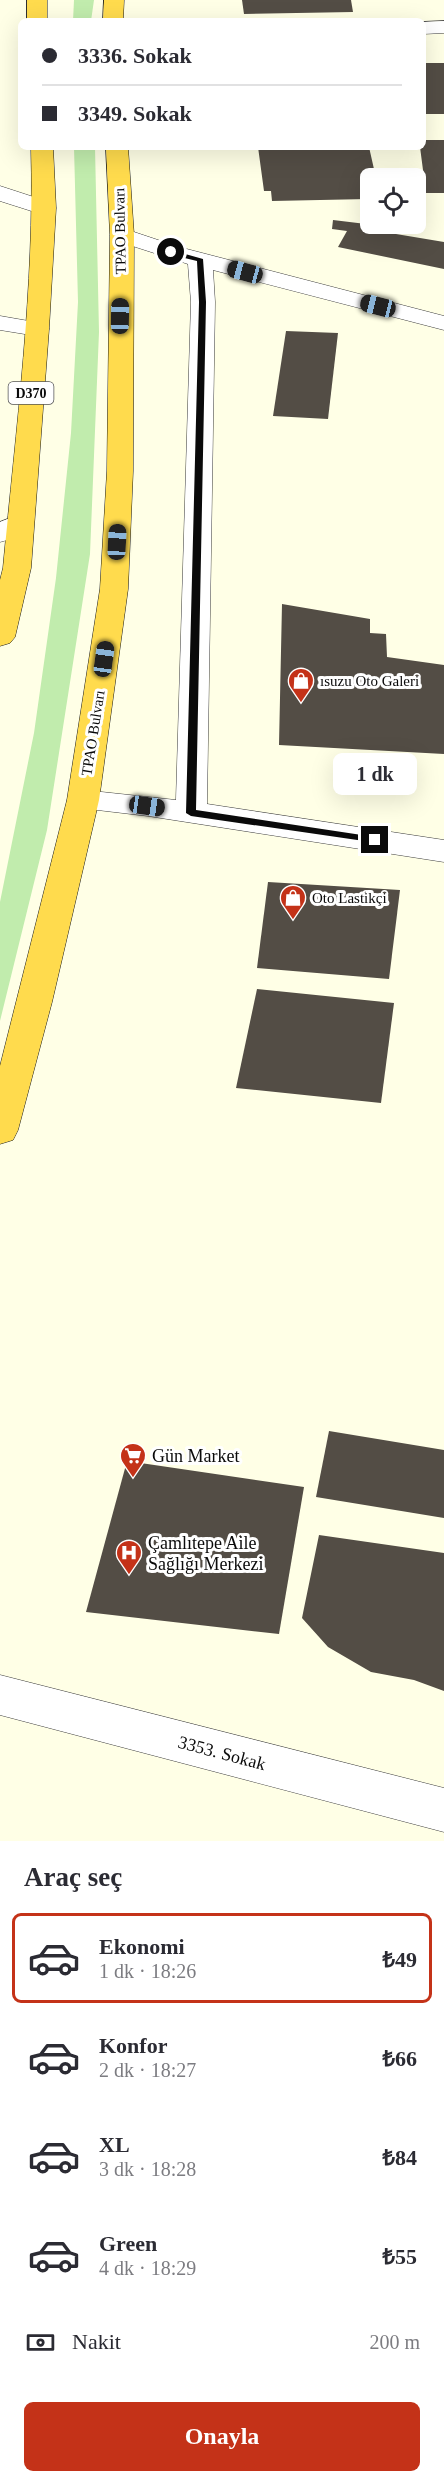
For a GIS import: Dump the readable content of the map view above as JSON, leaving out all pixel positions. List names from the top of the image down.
{
  "streets": {
    "highway": ["TPAO Bulvarı", "D370"],
    "street": ["3353. Sokak"]
  },
  "places": {
    "shop": ["ısuzu Oto Galeri", "Oto Lastikçi"],
    "supermarket": ["Gün Market"],
    "hospital": ["Çamlıtepe Aile Sağlığı Merkezi"]
  },
  "page": {
    "banner": ["3336. Sokak", "3349. Sokak"],
    "bubble": "1 dk",
    "heading": "Araç seç",
    "list": [
      {
        "name": "Ekonomi",
        "note": "1 dk · 18:26",
        "value": "₺49"
      },
      {
        "name": "Konfor",
        "note": "2 dk · 18:27",
        "value": "₺66"
      },
      {
        "name": "XL",
        "note": "3 dk · 18:28",
        "value": "₺84"
      },
      {
        "name": "Green",
        "note": "4 dk · 18:29",
        "value": "₺55"
      }
    ],
    "pay": ["Nakit", "200 m"],
    "buttons": "Onayla"
  }
}
